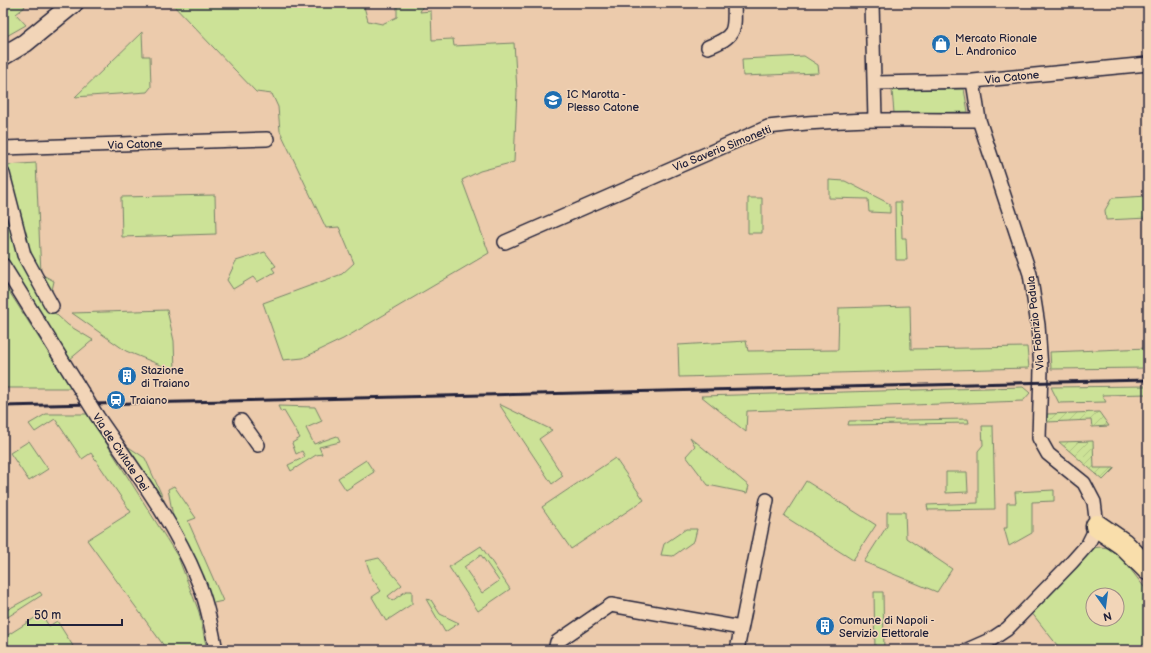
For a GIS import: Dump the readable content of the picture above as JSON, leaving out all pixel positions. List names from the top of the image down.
{
  "streets": {
    "street": [
      "Via Catone",
      "Via Saverio Simonetti",
      "Via Fabrizio Padula",
      "Via de Civitate Dei"
    ]
  },
  "crossings": [
    ["Via Catone", "Via Fabrizio Padula"],
    ["Via Saverio Simonetti", "Via Fabrizio Padula"]
  ],
  "places": {
    "shop": ["Mercato Rionale L. Andronico"],
    "school or university": ["IC Marotta - Plesso Catone"],
    "building": ["Stazione di Traiano", "Comune di Napoli - Servizio Elettorale"],
    "station": ["Traiano"]
  },
  "scale_bar": "50 m",
  "north": "bottom"
}
